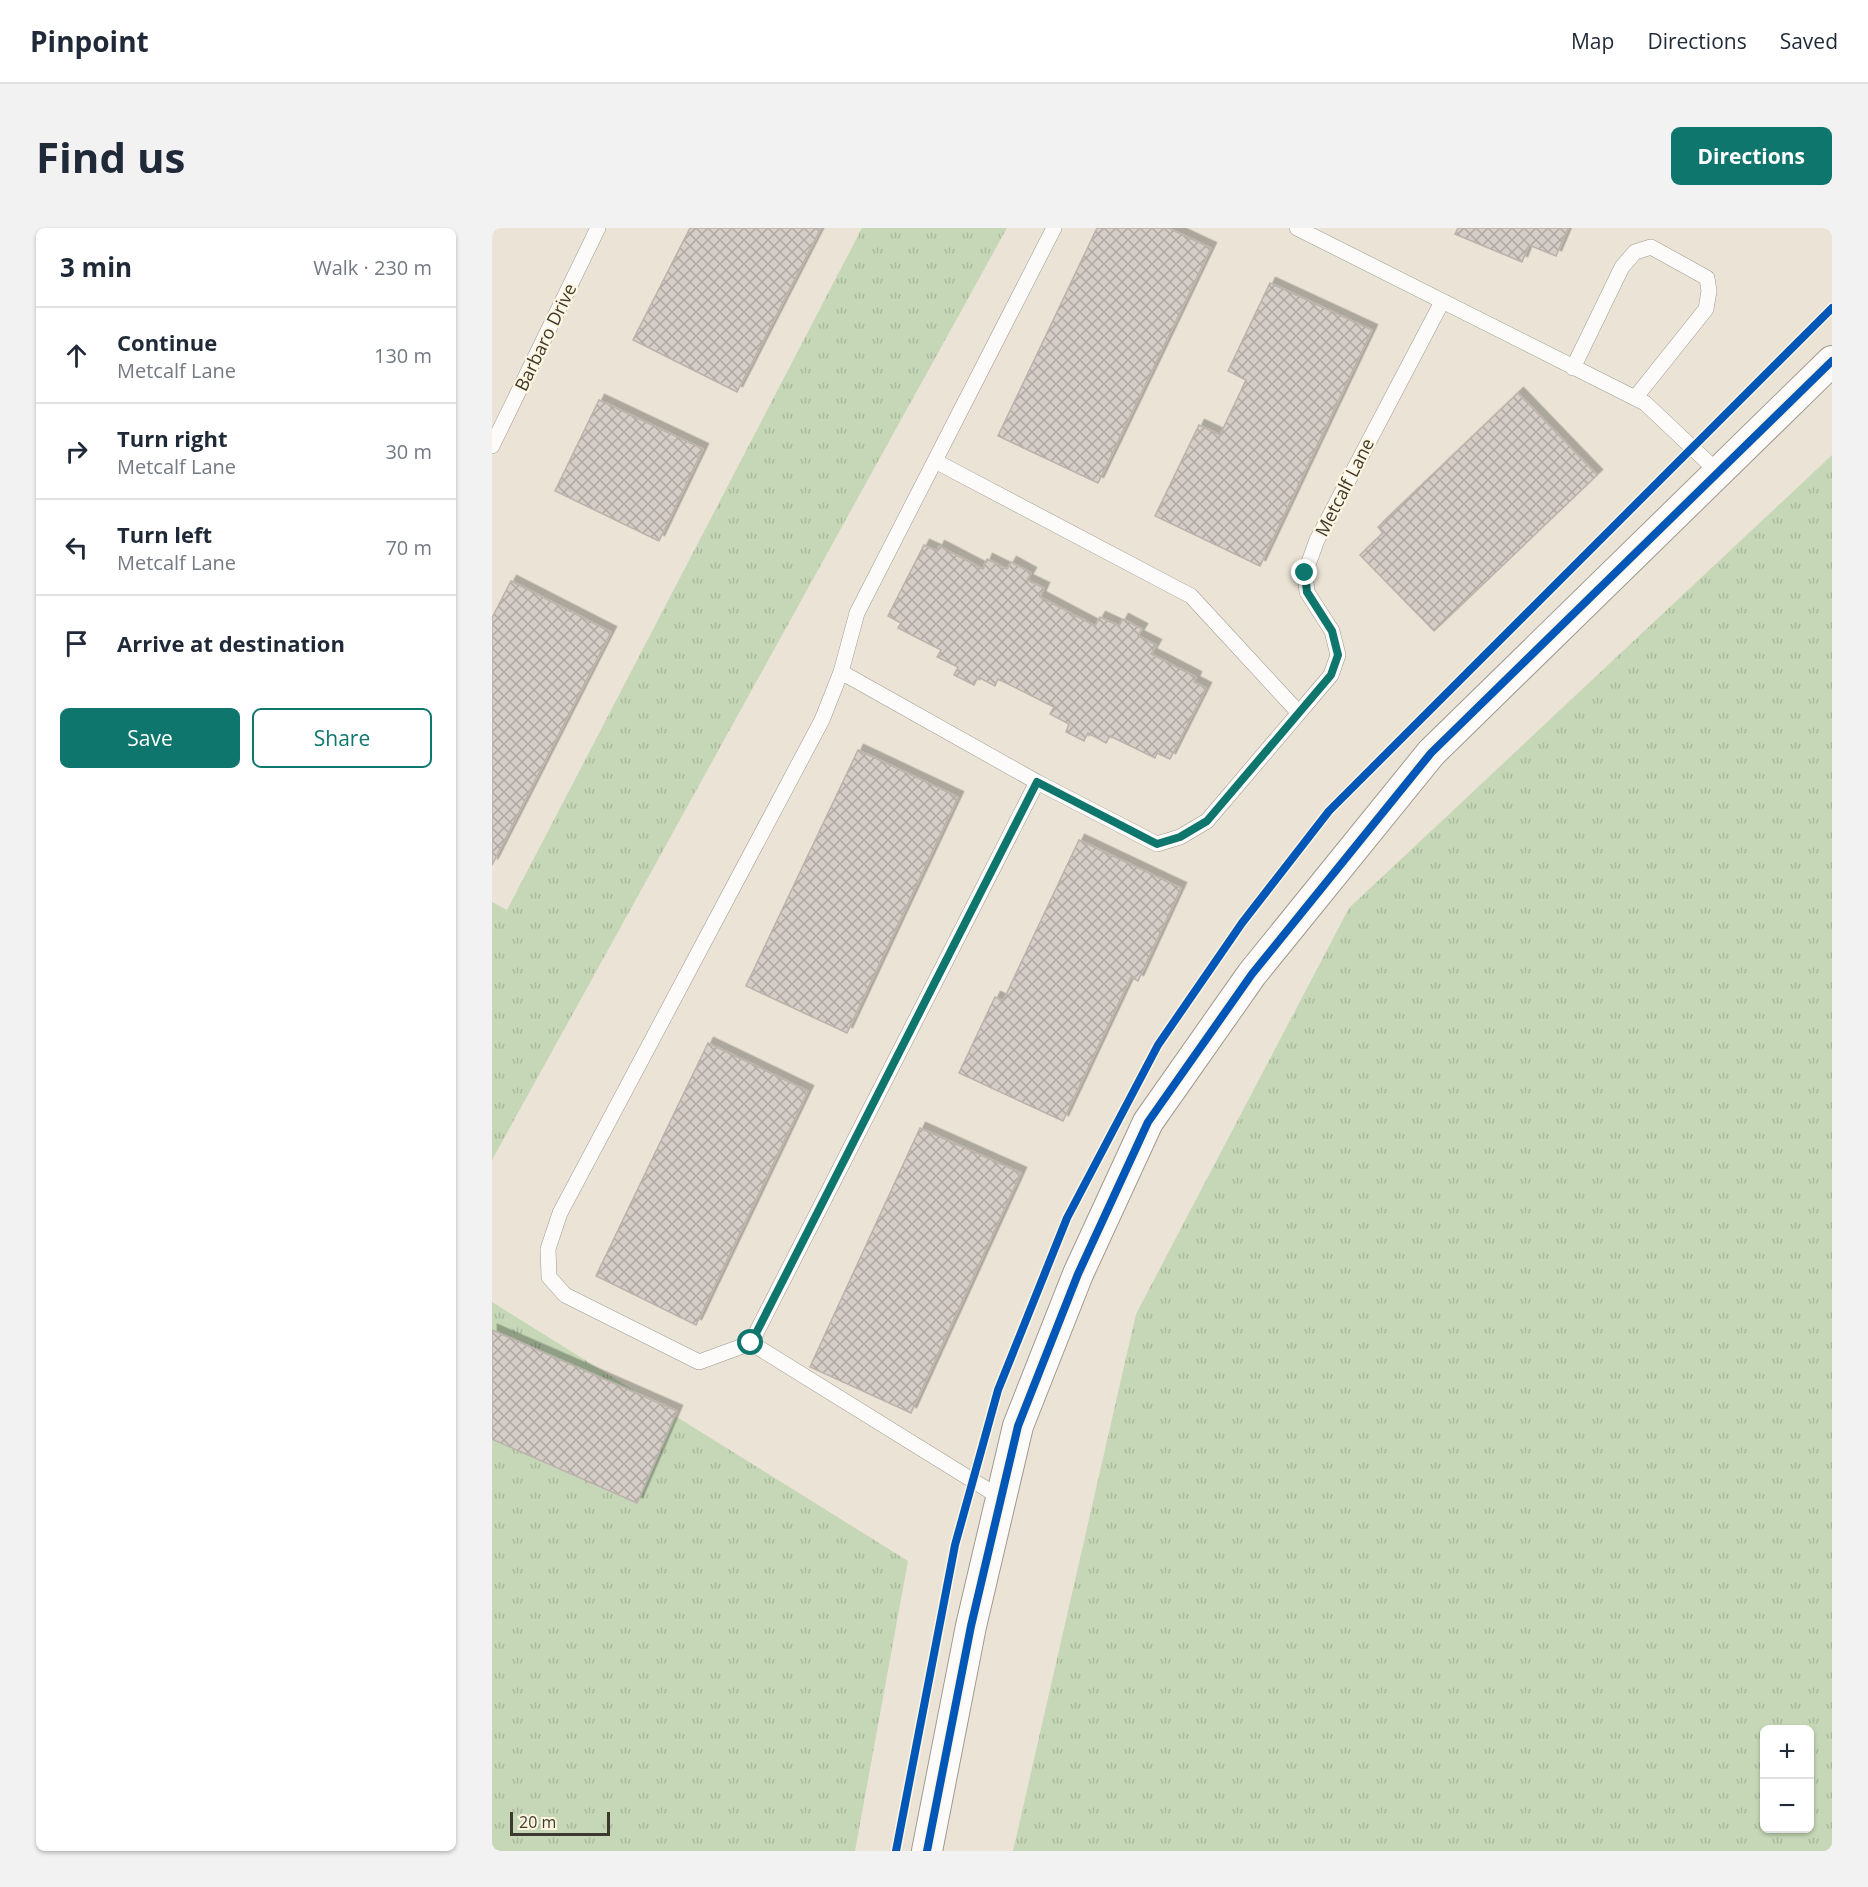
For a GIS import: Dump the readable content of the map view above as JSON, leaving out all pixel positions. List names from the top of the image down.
{
  "streets": {
    "lane": ["Barbaro Drive", "Metcalf Lane"]
  },
  "scale_bar": "20 m",
  "page": {
    "header": "Pinpoint",
    "nav": ["Map", "Directions", "Saved"],
    "buttons": [
      "Directions",
      ["Save", "Share"]
    ],
    "title": "Find us",
    "heading": ["3 min", "Walk · 230 m"],
    "list": [
      ["Continue", "Metcalf Lane", "130 m"],
      ["Turn right", "Metcalf Lane", "30 m"],
      ["Turn left", "Metcalf Lane", "70 m"],
      "Arrive at destination"
    ],
    "map_buttons": ["+", "−"],
    "scale": "20 m"
  }
}
